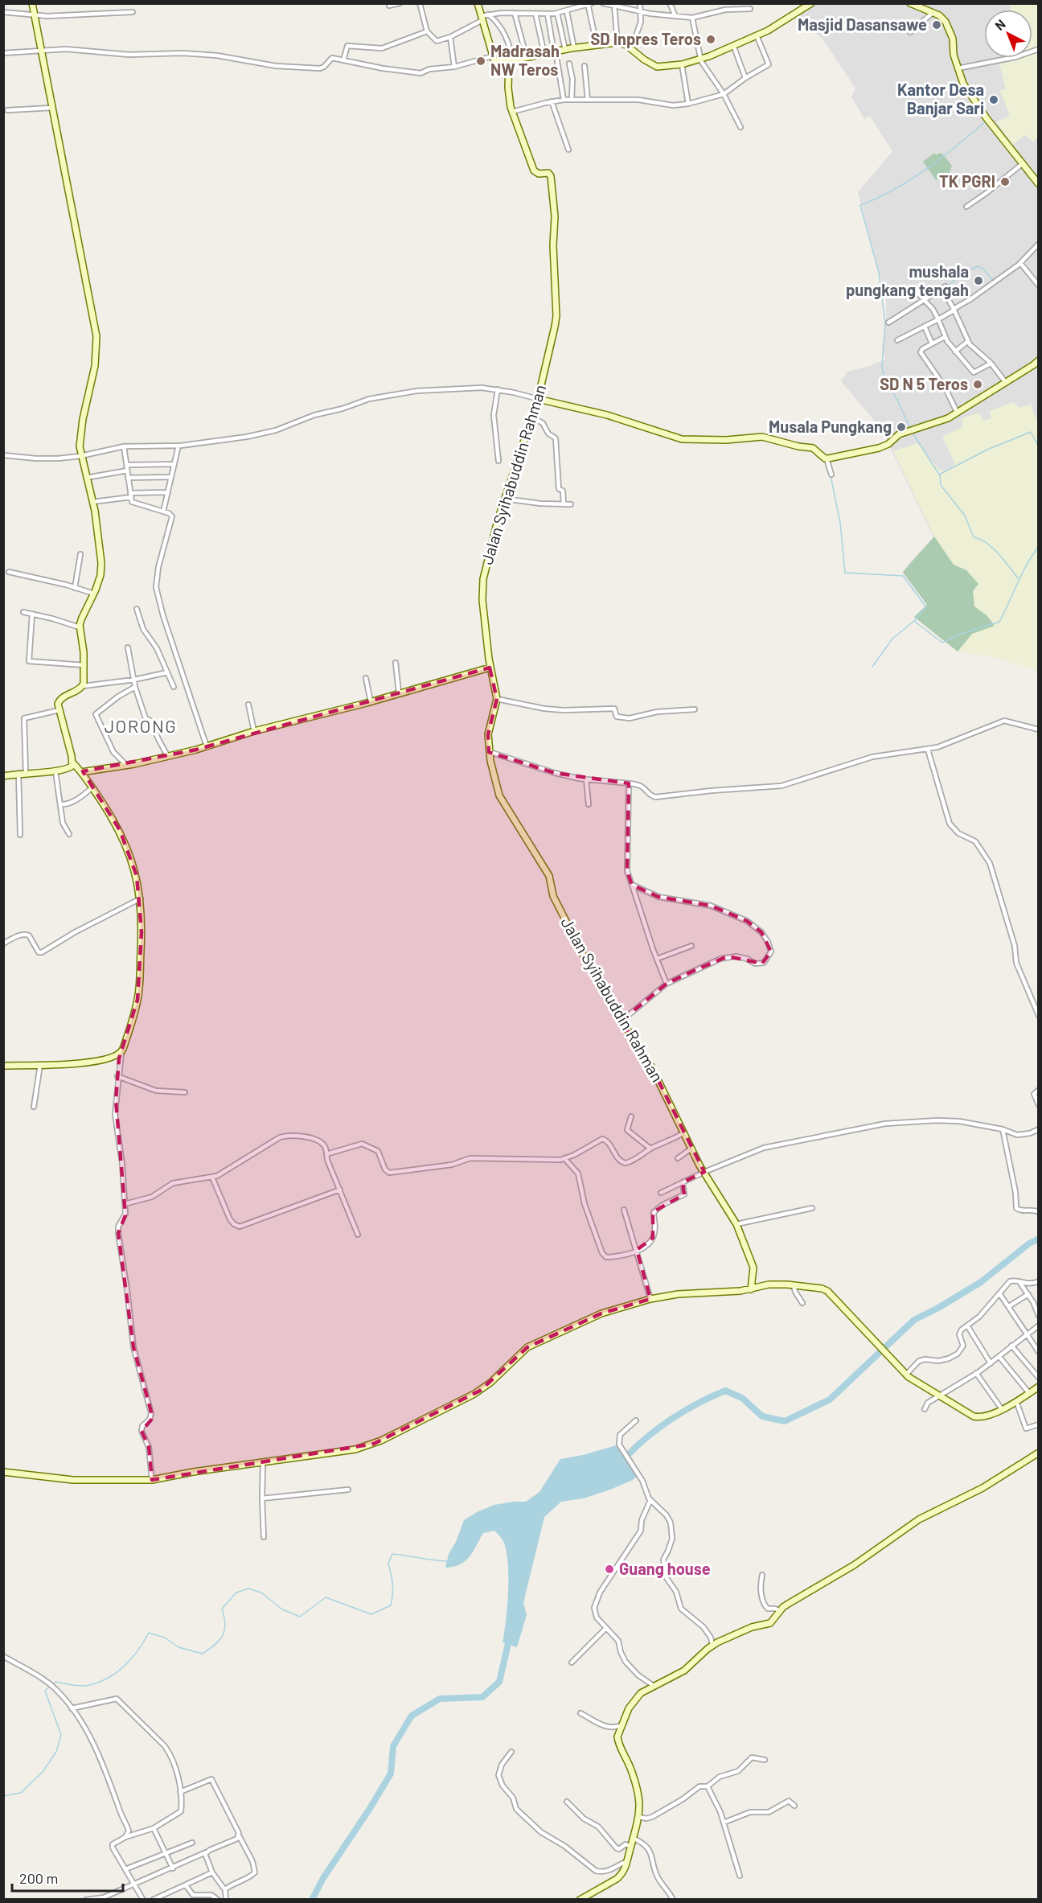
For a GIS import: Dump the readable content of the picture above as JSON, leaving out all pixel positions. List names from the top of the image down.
{
  "streets": {
    "street": ["Jalan Syihabuddin Rahman"]
  },
  "districts": ["JORONG"],
  "places": [
    "Masjid Dasansawe",
    "SD Inpres Teros",
    "Madrasah NW Teros",
    "Kantor Desa Banjar Sari",
    "TK PGRI",
    "mushala pungkang tengah",
    "SD N 5 Teros",
    "Musala Pungkang",
    "Guang house"
  ],
  "scale_bar": "200 m",
  "north": "top left"
}
